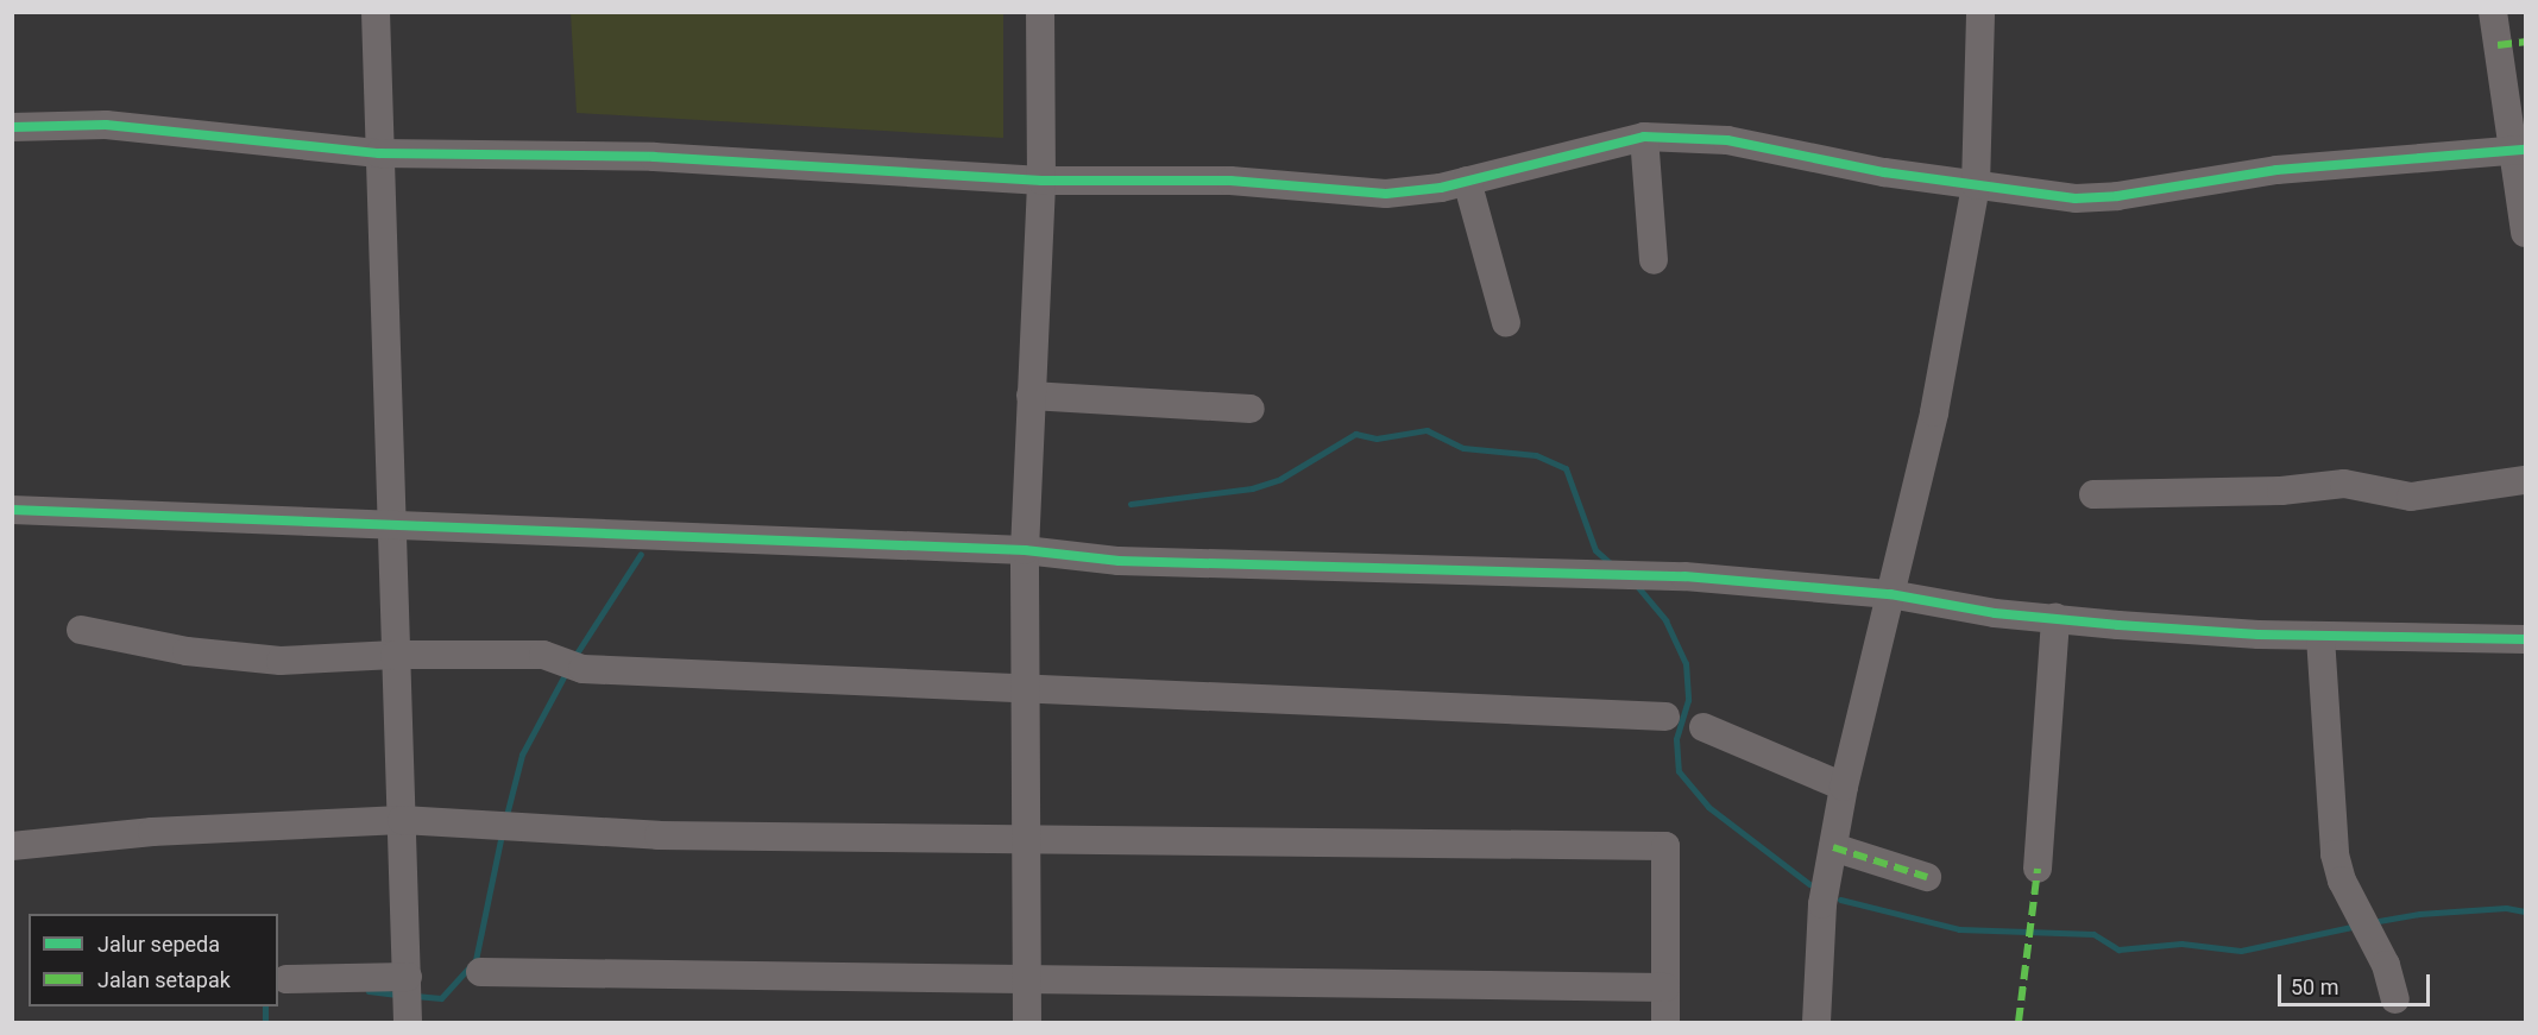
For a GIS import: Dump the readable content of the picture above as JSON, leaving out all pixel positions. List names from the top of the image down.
{
  "legend": ["Jalur sepeda", "Jalan setapak"],
  "scale_bar": "50 m"
}
